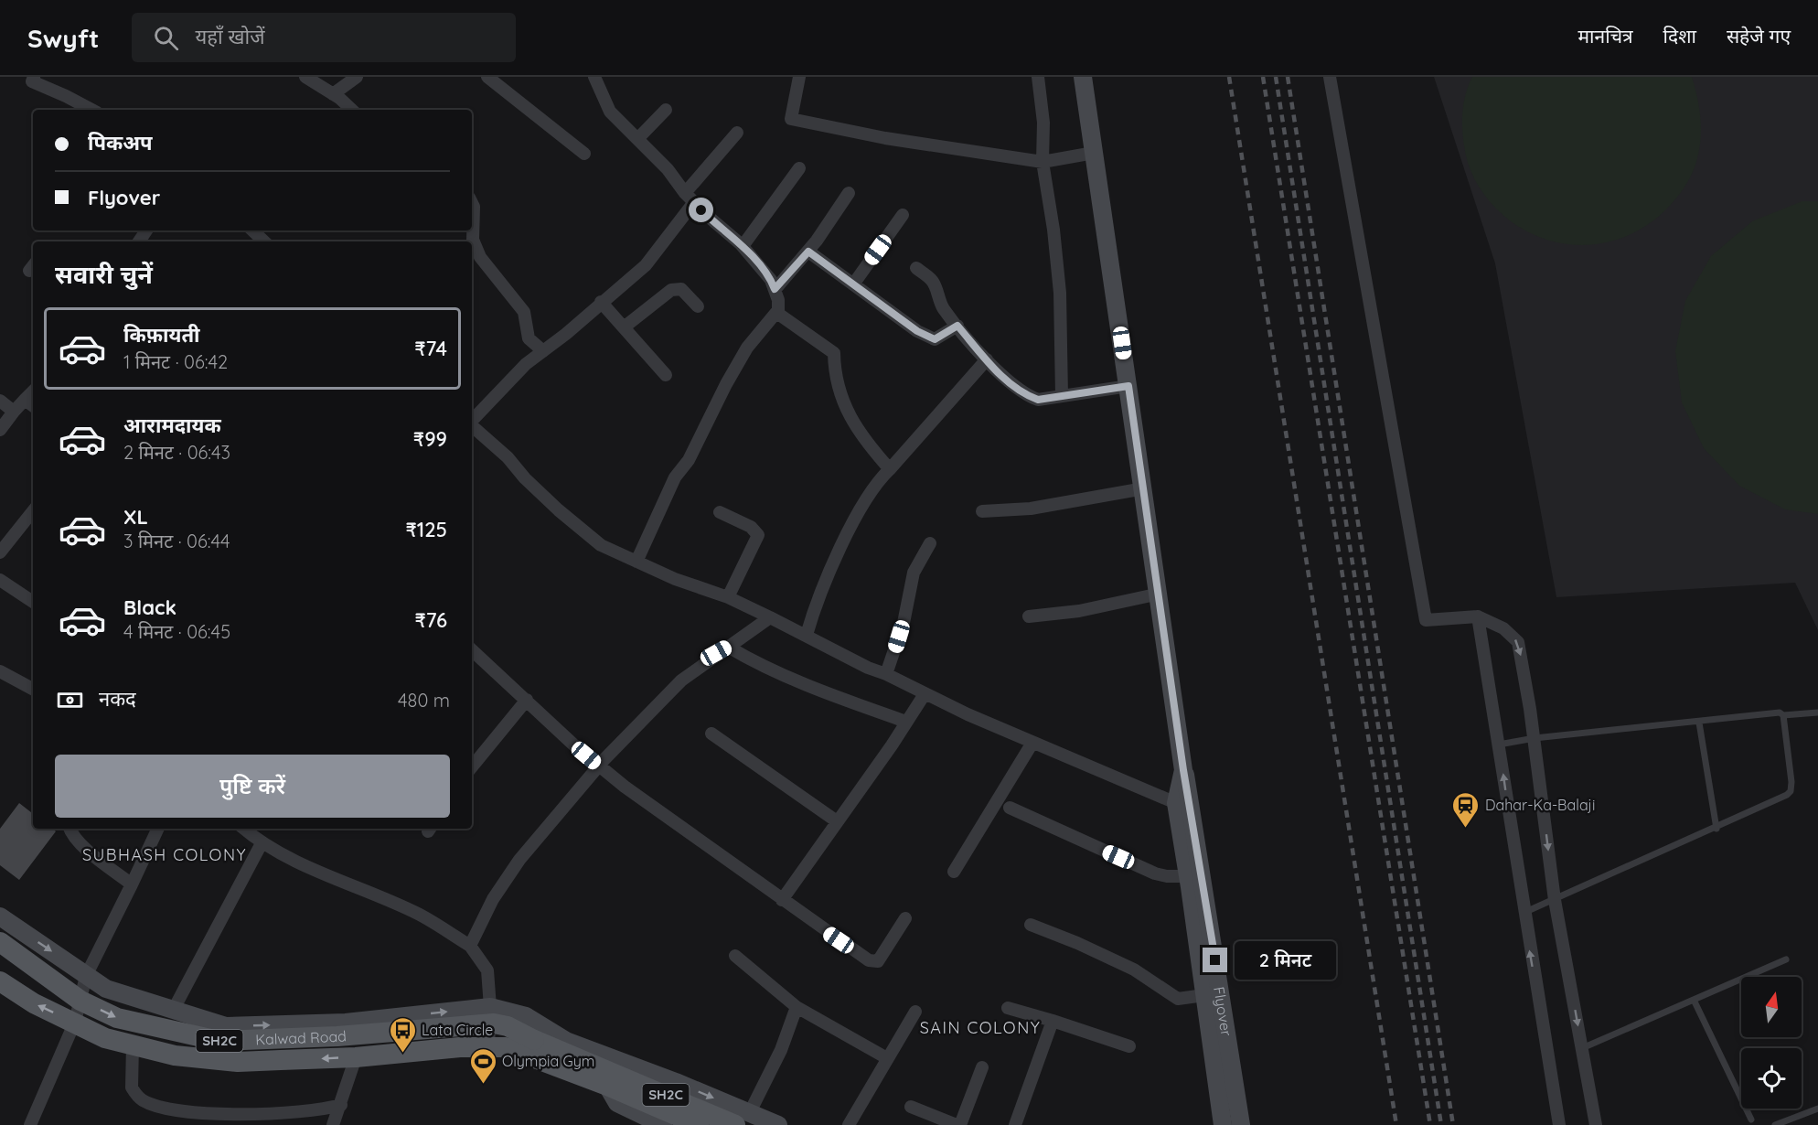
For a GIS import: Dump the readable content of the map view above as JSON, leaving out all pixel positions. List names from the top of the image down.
{
  "streets": {
    "main road": ["Kalwad Road", "SH2C"],
    "street": ["Flyover"]
  },
  "crossings": [
    ["Kalwad Road", "SH2C"]
  ],
  "districts": ["SUBHASH COLONY", "SAIN COLONY"],
  "places": {
    "station": ["Dahar-Ka-Balaji"],
    "bus stop": ["Lata Circle"],
    "sports": ["Olympia Gym"]
  },
  "north": "top",
  "page": {
    "header": "Swyft",
    "search": "यहाँ खोजें",
    "nav": ["मानचित्र", "दिशा", "सहेजे गए"],
    "banner": ["पिकअप", "Flyover"],
    "heading": "सवारी चुनें",
    "list": [
      {
        "name": "किफ़ायती",
        "note": "1 मिनट · 06:42",
        "value": "₹74"
      },
      {
        "name": "आरामदायक",
        "note": "2 मिनट · 06:43",
        "value": "₹99"
      },
      {
        "name": "XL",
        "note": "3 मिनट · 06:44",
        "value": "₹125"
      },
      {
        "name": "Black",
        "note": "4 मिनट · 06:45",
        "value": "₹76"
      }
    ],
    "pay": ["नकद", "480 m"],
    "buttons": "पुष्टि करें",
    "bubble": "2 मिनट"
  }
}
